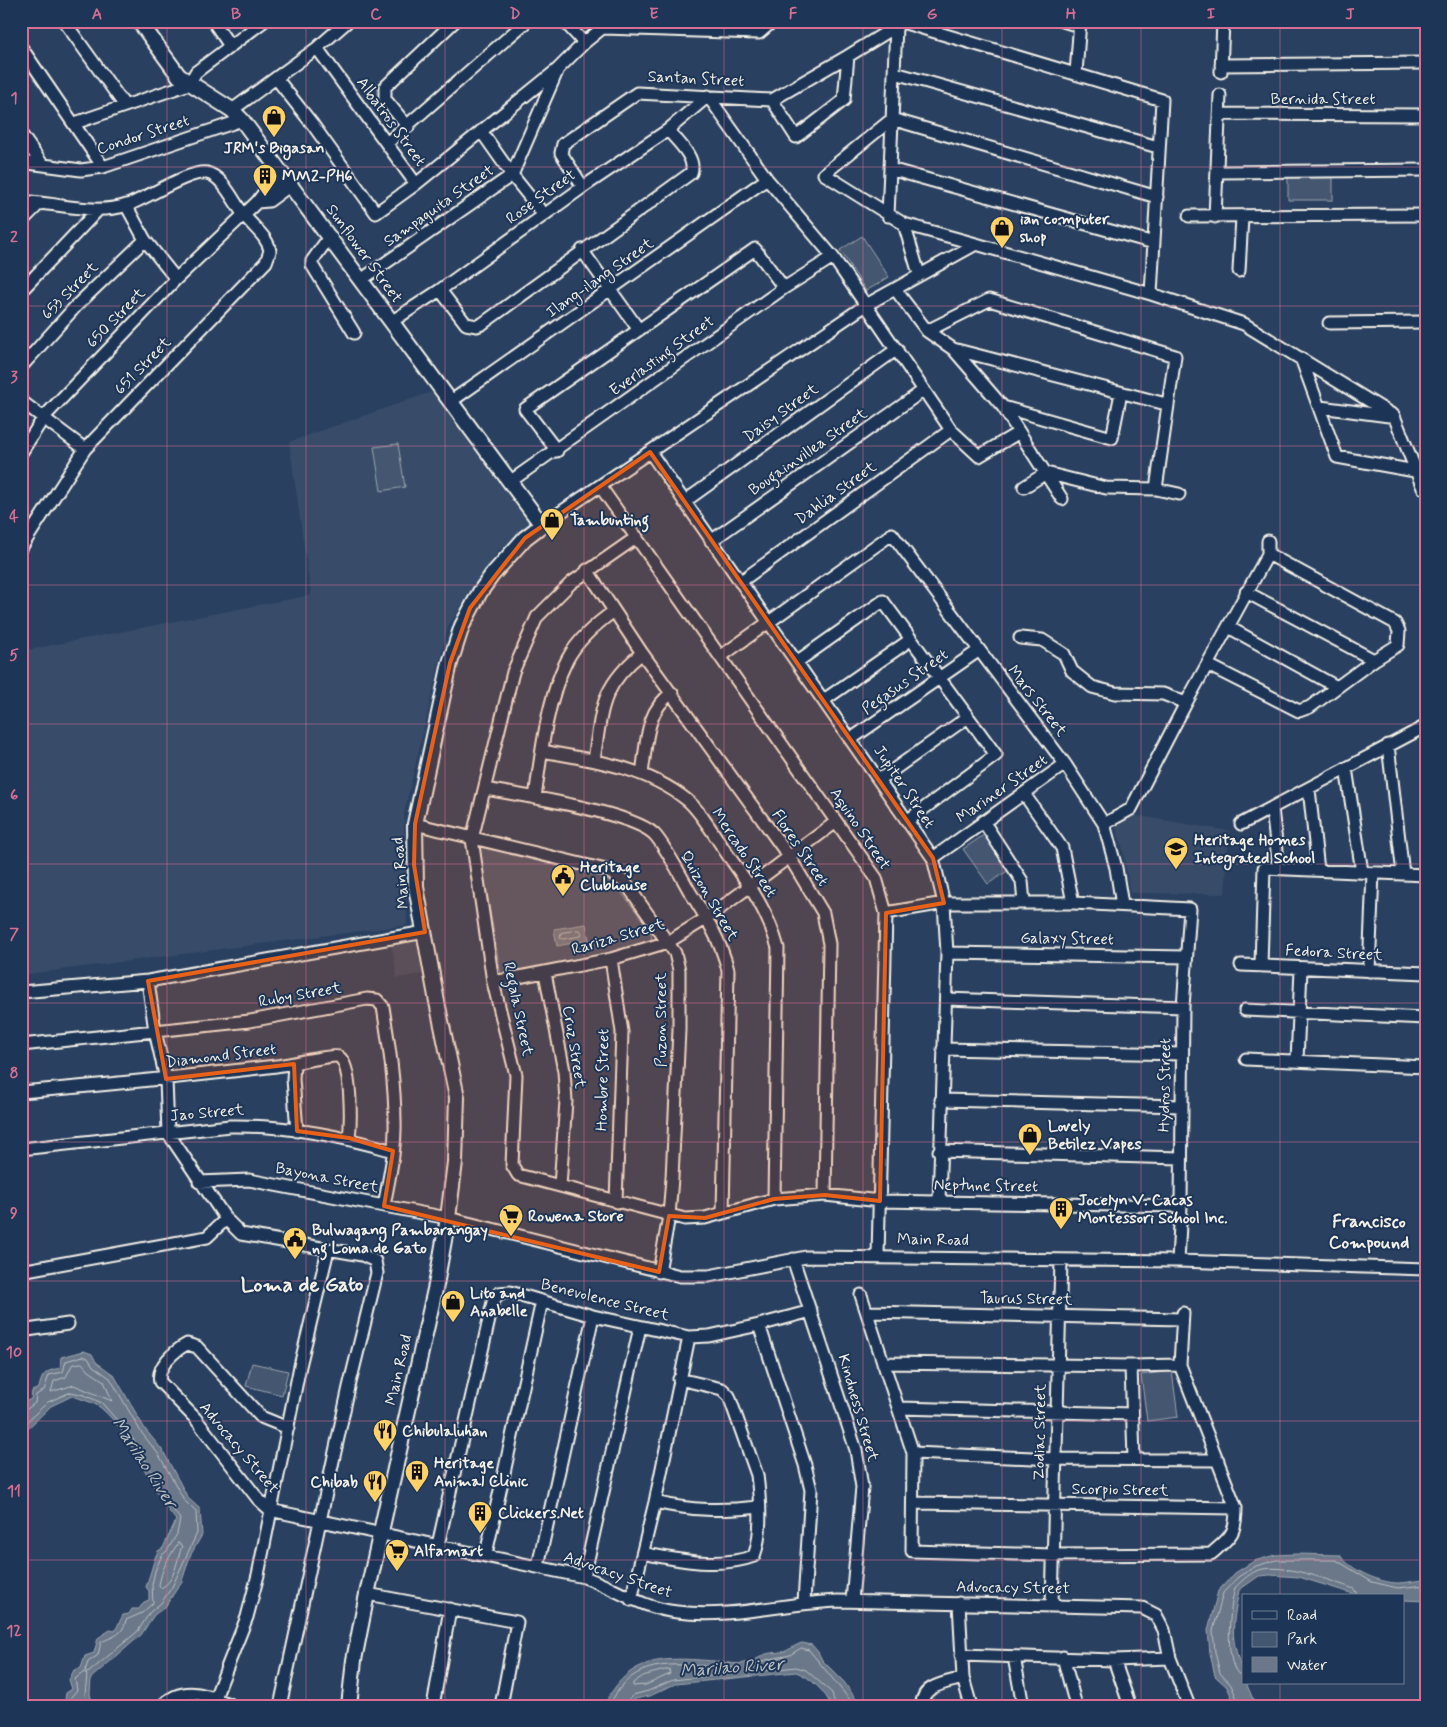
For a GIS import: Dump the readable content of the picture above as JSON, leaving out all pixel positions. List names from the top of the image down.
{
  "streets": {
    "main road": ["Sunflower Street", "Main Road"],
    "street": [
      "Santan Street",
      "Bernida Street",
      "Albatros Street",
      "Condor Street",
      "Rose Street",
      "Sampaguita Street",
      "Ilang-ilang Street",
      "653 Street",
      "650 Street",
      "Everlasting Street",
      "651 Street",
      "Daisy Street",
      "Bougainvillea Street",
      "Dahlia Street",
      "Pegasus Street",
      "Mars Street",
      "Jupiter Street",
      "Mariner Street",
      "Aquino Street",
      "Flores Street",
      "Mercado Street",
      "Quizon Street",
      "Rariza Street",
      "Galaxy Street",
      "Fedora Street",
      "Ruby Street",
      "Regala Street",
      "Puzon Street",
      "Cruz Street",
      "Diamond Street",
      "Hombre Street",
      "Hydros Street",
      "Jao Street",
      "Bayona Street",
      "Neptune Street",
      "Taurus Street",
      "Benevolence Street",
      "Kindness Street",
      "Zodiac Street",
      "Advocacy Street",
      "Scorpio Street"
    ]
  },
  "crossings": [
    ["Santan Street", "Rose Street"],
    ["Condor Street", "Sunflower Street"],
    ["Rose Street", "Sunflower Street"],
    ["Sampaguita Street", "Sunflower Street"],
    ["Sunflower Street", "Ilang-ilang Street"],
    ["Sunflower Street", "650 Street"],
    ["Sunflower Street", "Everlasting Street"],
    ["Sunflower Street", "Main Road"],
    ["650 Street", "651 Street"],
    ["Daisy Street", "Jupiter Street"],
    ["Bougainvillea Street", "Jupiter Street"],
    ["Dahlia Street", "Jupiter Street"],
    ["Pegasus Street", "Mars Street"],
    ["Pegasus Street", "Jupiter Street"],
    ["Mars Street", "Jupiter Street"],
    ["Mars Street", "Mariner Street"],
    ["Mars Street", "Hydros Street"],
    ["Jupiter Street", "Mariner Street"],
    ["Jupiter Street", "Galaxy Street"],
    ["Jupiter Street", "Neptune Street"],
    ["Aquino Street", "Main Road"],
    ["Aquino Street", "Rariza Street"],
    ["Aquino Street", "Regala Street"],
    ["Aquino Street", "Neptune Street"],
    ["Flores Street", "Rariza Street"],
    ["Flores Street", "Regala Street"],
    ["Mercado Street", "Rariza Street"],
    ["Mercado Street", "Regala Street"],
    ["Main Road", "Puzon Street"],
    ["Main Road", "Hydros Street"],
    ["Main Road", "Bayona Street"],
    ["Main Road", "Kindness Street"],
    ["Main Road", "Zodiac Street"],
    ["Main Road", "Advocacy Street"],
    ["Quizon Street", "Rariza Street"],
    ["Quizon Street", "Regala Street"],
    ["Rariza Street", "Regala Street"],
    ["Rariza Street", "Puzon Street"],
    ["Rariza Street", "Cruz Street"],
    ["Rariza Street", "Hombre Street"],
    ["Galaxy Street", "Hydros Street"],
    ["Ruby Street", "Jao Street"],
    ["Ruby Street", "Bayona Street"],
    ["Regala Street", "Puzon Street"],
    ["Regala Street", "Cruz Street"],
    ["Regala Street", "Hombre Street"],
    ["Regala Street", "Neptune Street"],
    ["Diamond Street", "Jao Street"],
    ["Hydros Street", "Neptune Street"],
    ["Taurus Street", "Zodiac Street"],
    ["Benevolence Street", "Kindness Street"],
    ["Benevolence Street", "Advocacy Street"],
    ["Kindness Street", "Advocacy Street"],
    ["Zodiac Street", "Advocacy Street"],
    ["Zodiac Street", "Scorpio Street"]
  ],
  "districts": ["Francisco Compound", "Loma de Gato"],
  "water": ["Marilao River"],
  "places": {
    "shop": [
      "JRM's Bigasan",
      "ian computer shop",
      "Tambunting",
      "Lovely Betilez Vapes",
      "Lito and Anabelle"
    ],
    "building": [
      "MM2-PH6",
      "Jocelyn V. Cacas Montessori School Inc.",
      "Heritage Animal Clinic",
      "Clickers.Net"
    ],
    "school or university": ["Heritage Homes Integrated School"],
    "public building": ["Heritage Clubhouse", "Bulwagang Pambarangay ng Loma de Gato"],
    "supermarket": ["Rowena Store", "Alfamart"],
    "restaurant": ["Chibulaluhan", "Chibab"]
  },
  "legend": ["Road", "Park", "Water"],
  "grid": {
    "columns": [
      "A",
      "B",
      "C",
      "D",
      "E",
      "F",
      "G",
      "H",
      "I",
      "J"
    ],
    "rows": [
      "1",
      "2",
      "3",
      "4",
      "5",
      "6",
      "7",
      "8",
      "9",
      "10",
      "11",
      "12"
    ]
  }
}
